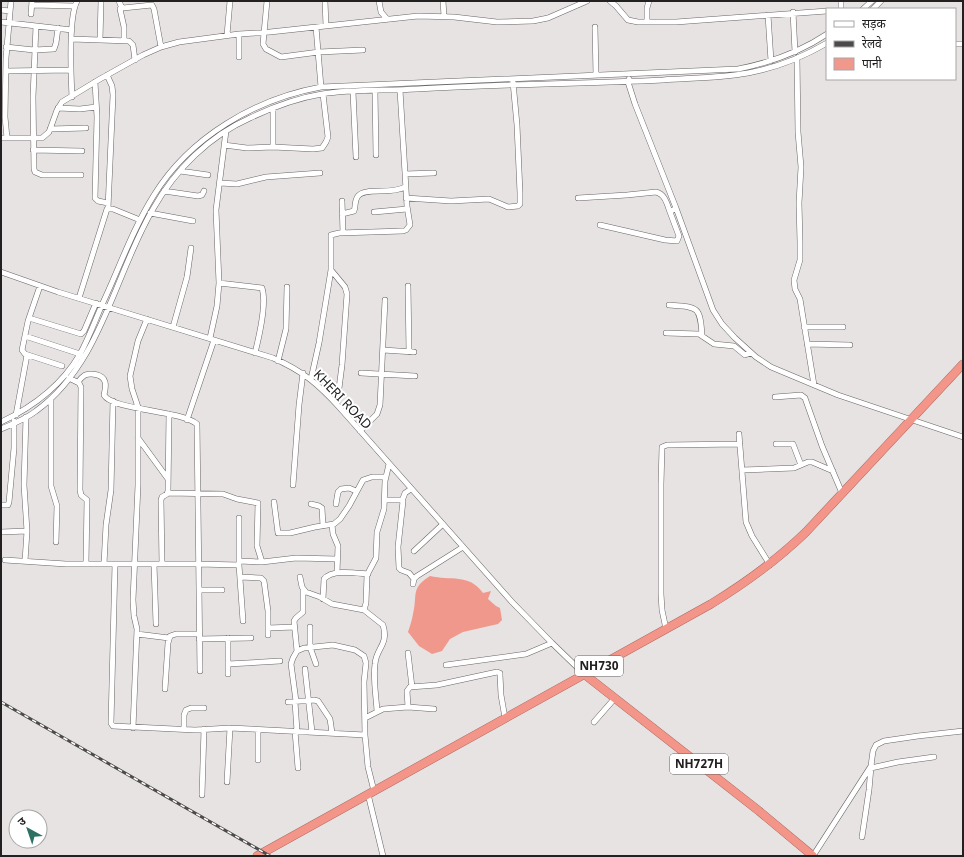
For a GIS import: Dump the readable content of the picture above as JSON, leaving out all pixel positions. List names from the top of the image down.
{
  "streets": {
    "highway": ["NH730", "NH727H"],
    "street": ["KHERI ROAD"]
  },
  "crossings": [
    ["KHERI ROAD", "NH730"],
    ["KHERI ROAD", "NH727H"],
    ["NH730", "NH727H"]
  ],
  "legend": ["सड़क", "रेलवे", "पानी"],
  "north": "top left"
}
